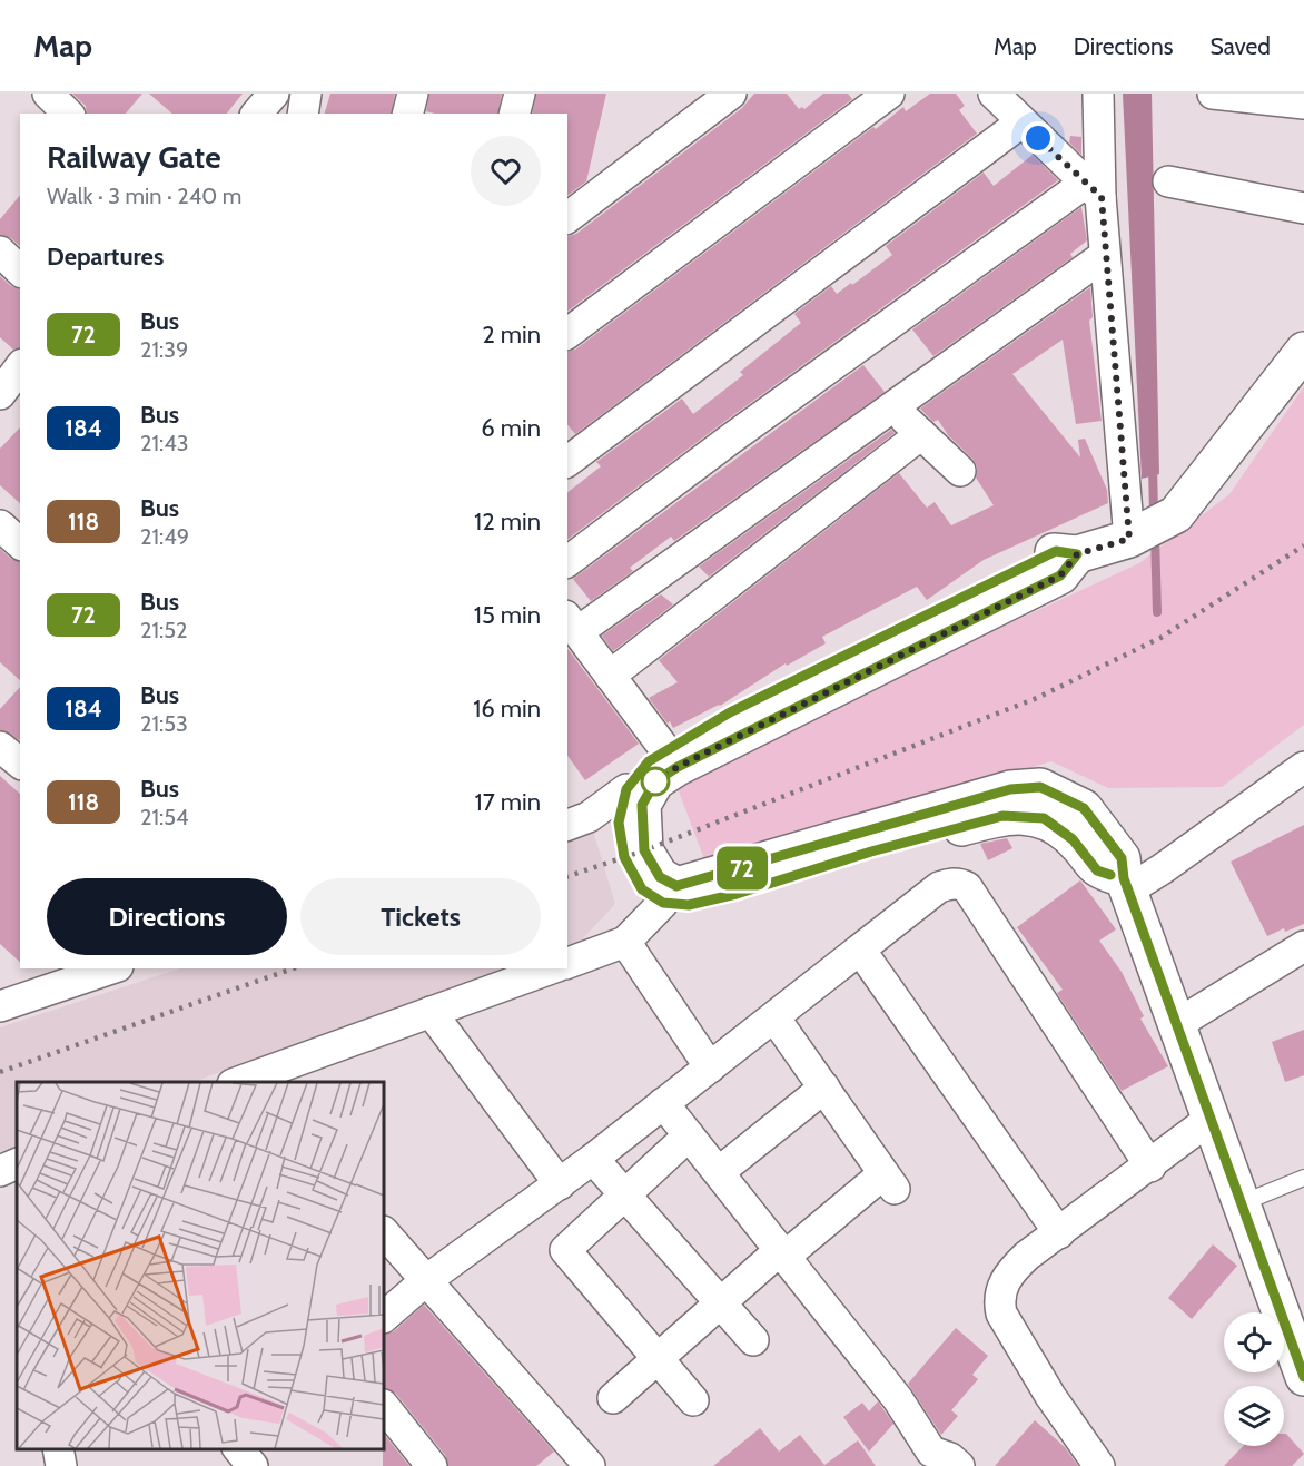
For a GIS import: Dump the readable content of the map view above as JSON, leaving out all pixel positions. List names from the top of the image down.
{
  "lines": ["bus line 72"],
  "page": {
    "header": "Map",
    "nav": ["Map", "Directions", "Saved"],
    "on_map": "72",
    "heading": [
      ["Railway Gate", "Walk · 3 min · 240 m"],
      "Departures"
    ],
    "list": [
      {
        "mark": "72",
        "name": "Bus",
        "note": "21:39",
        "value": "2 min"
      },
      {
        "mark": "184",
        "name": "Bus",
        "note": "21:43",
        "value": "6 min"
      },
      {
        "mark": "118",
        "name": "Bus",
        "note": "21:49",
        "value": "12 min"
      },
      {
        "mark": "72",
        "name": "Bus",
        "note": "21:52",
        "value": "15 min"
      },
      {
        "mark": "184",
        "name": "Bus",
        "note": "21:53",
        "value": "16 min"
      },
      {
        "mark": "118",
        "name": "Bus",
        "note": "21:54",
        "value": "17 min"
      }
    ],
    "buttons": ["Directions", "Tickets"]
  }
}
